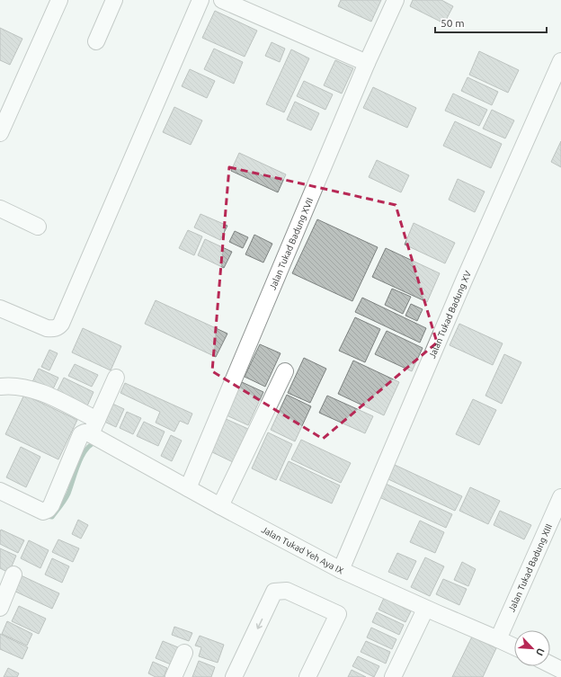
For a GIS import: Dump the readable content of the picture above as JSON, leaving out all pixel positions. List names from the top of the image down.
{
  "streets": {
    "street": [
      "Jalan Tukad Badung XVII",
      "Jalan Tukad Badung XV",
      "Jalan Tukad Yeh Aya IX",
      "Jalan Tukad Badung XIII"
    ]
  },
  "crossings": [
    ["Jalan Tukad Badung XVII", "Jalan Tukad Yeh Aya IX"],
    ["Jalan Tukad Badung XV", "Jalan Tukad Yeh Aya IX"],
    ["Jalan Tukad Yeh Aya IX", "Jalan Tukad Badung XIII"]
  ],
  "scale_bar": "50 m",
  "north": "bottom right"
}
